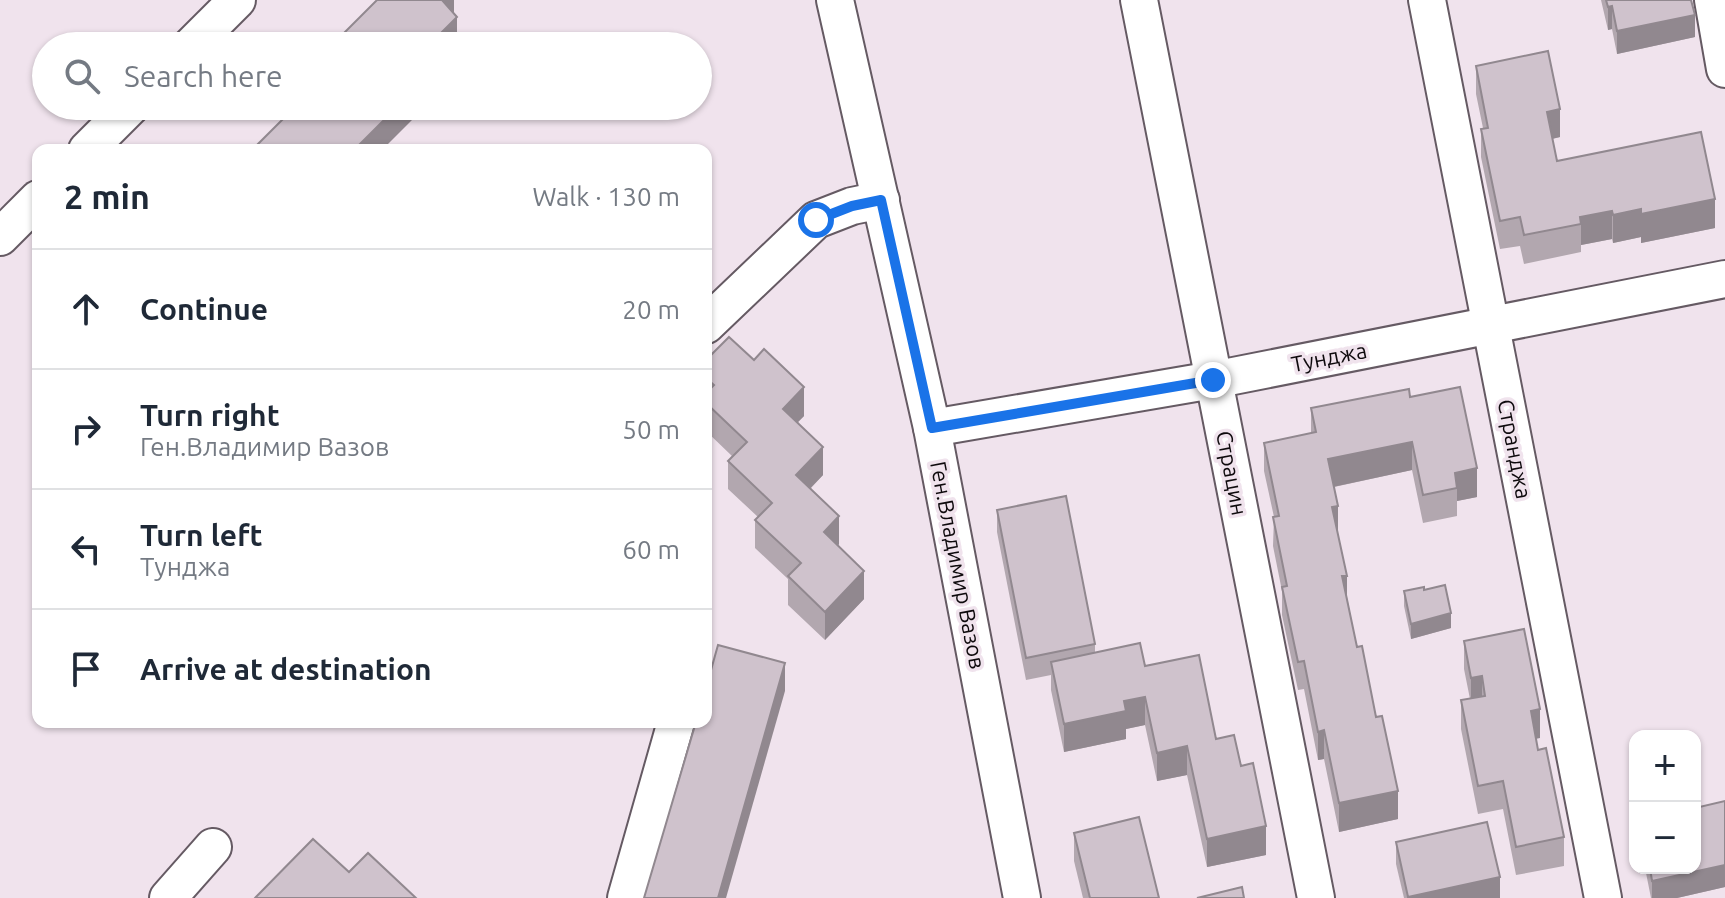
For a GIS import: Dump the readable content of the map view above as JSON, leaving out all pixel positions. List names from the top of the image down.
{
  "streets": {
    "street": [
      "Тунджа",
      "Странджа",
      "Страцин",
      "Ген.Владимир Вазов"
    ]
  },
  "crossings": [
    ["Тунджа", "Странджа"],
    ["Тунджа", "Страцин"],
    ["Тунджа", "Ген.Владимир Вазов"]
  ],
  "page": {
    "search": "Search here",
    "heading": ["2 min", "Walk · 130 m"],
    "list": [
      ["Continue", "20 m"],
      ["Turn right", "Ген.Владимир Вазов", "50 m"],
      ["Turn left", "Тунджа", "60 m"],
      "Arrive at destination"
    ],
    "map_buttons": ["+", "−"]
  }
}
